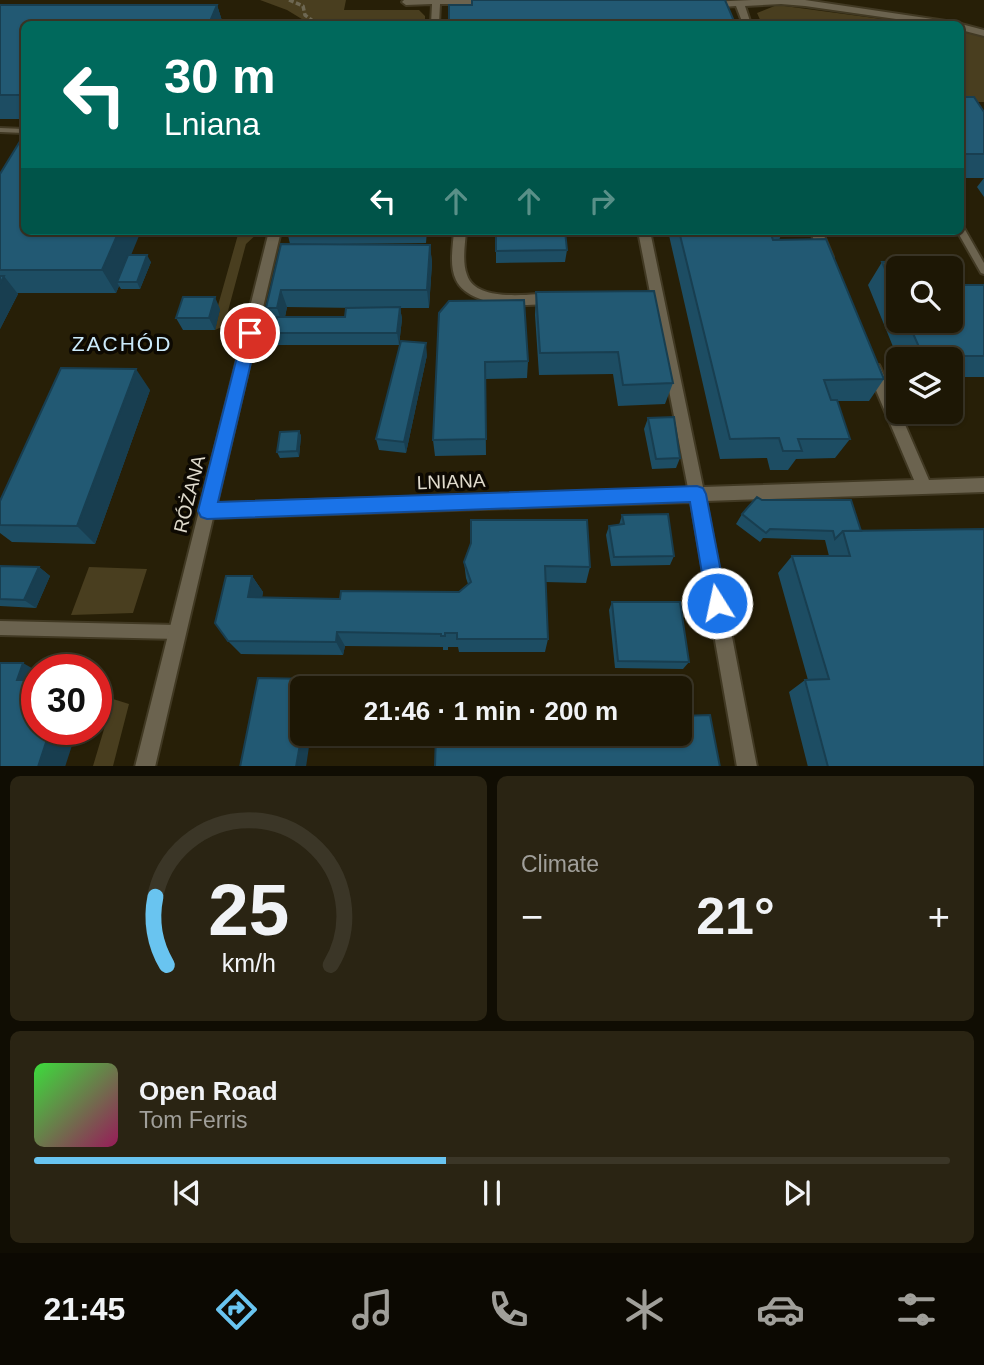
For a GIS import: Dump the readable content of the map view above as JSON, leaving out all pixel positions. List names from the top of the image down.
{
  "streets": {
    "street": ["LNIANA", "RÓŻANA"]
  },
  "crossings": [
    ["LNIANA", "RÓŻANA"]
  ],
  "districts": ["ZACHÓD"],
  "page": {
    "turn": ["30 m", "Lniana"],
    "limit": "30",
    "trip": "21:46 · 1 min · 200 m",
    "tile": "Climate",
    "heat": ["−", "21°", "+"],
    "song": ["Open Road", "Tom Ferris"],
    "tabs": "21:45",
    "gauge": ["25", "km/h"]
  }
}
